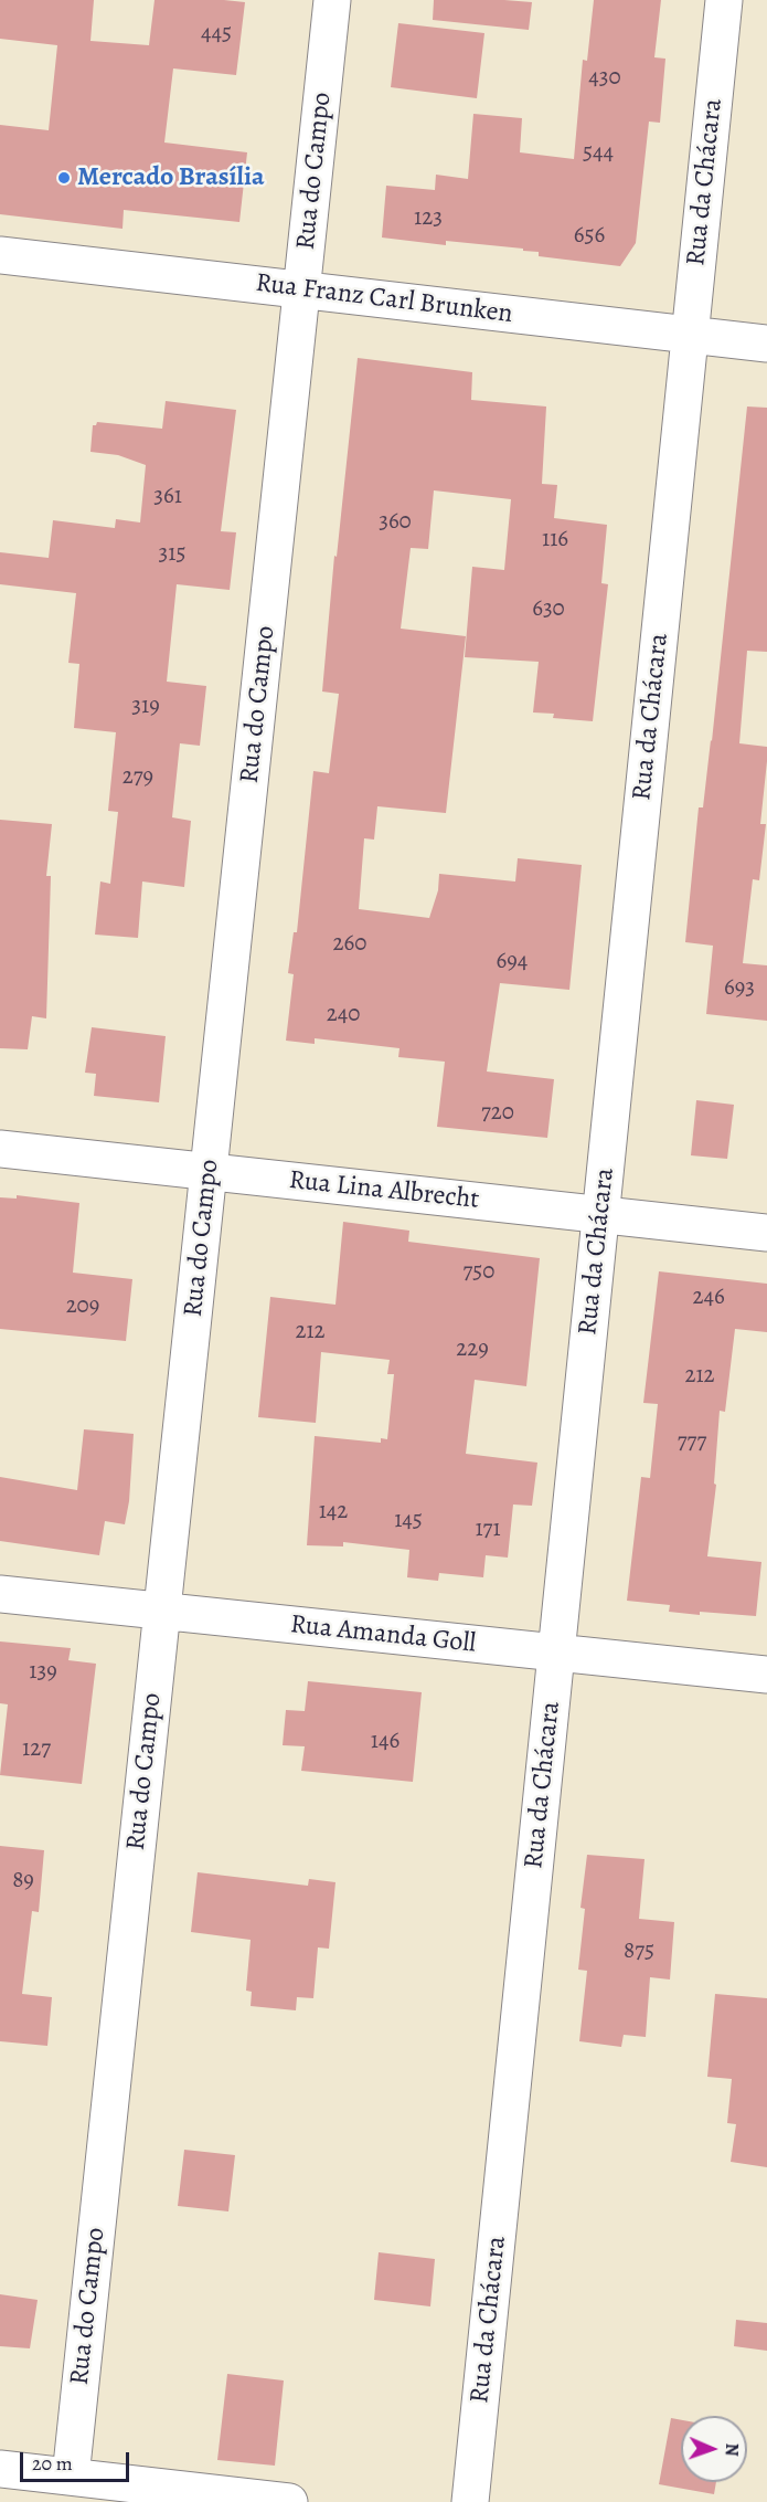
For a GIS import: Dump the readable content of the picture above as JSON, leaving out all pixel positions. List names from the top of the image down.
{
  "streets": {
    "street": [
      "Rua do Campo",
      "Rua da Chácara",
      "Rua Franz Carl Brunken",
      "Rua Lina Albrecht",
      "Rua Amanda Goll"
    ]
  },
  "crossings": [
    ["Rua do Campo", "Rua Franz Carl Brunken"],
    ["Rua do Campo", "Rua Lina Albrecht"],
    ["Rua do Campo", "Rua Amanda Goll"],
    ["Rua da Chácara", "Rua Franz Carl Brunken"],
    ["Rua da Chácara", "Rua Lina Albrecht"],
    ["Rua da Chácara", "Rua Amanda Goll"]
  ],
  "places": ["Mercado Brasília"],
  "house_numbers": [
    "445",
    "430",
    "544",
    "123",
    "656",
    "361",
    "360",
    "116",
    "315",
    "630",
    "319",
    "279",
    "260",
    "694",
    "693",
    "240",
    "720",
    "750",
    "246",
    "209",
    "212",
    "229",
    "212",
    "777",
    "142",
    "145",
    "171",
    "139",
    "146",
    "127",
    "89",
    "875"
  ],
  "scale_bar": "20 m",
  "north": "right"
}
